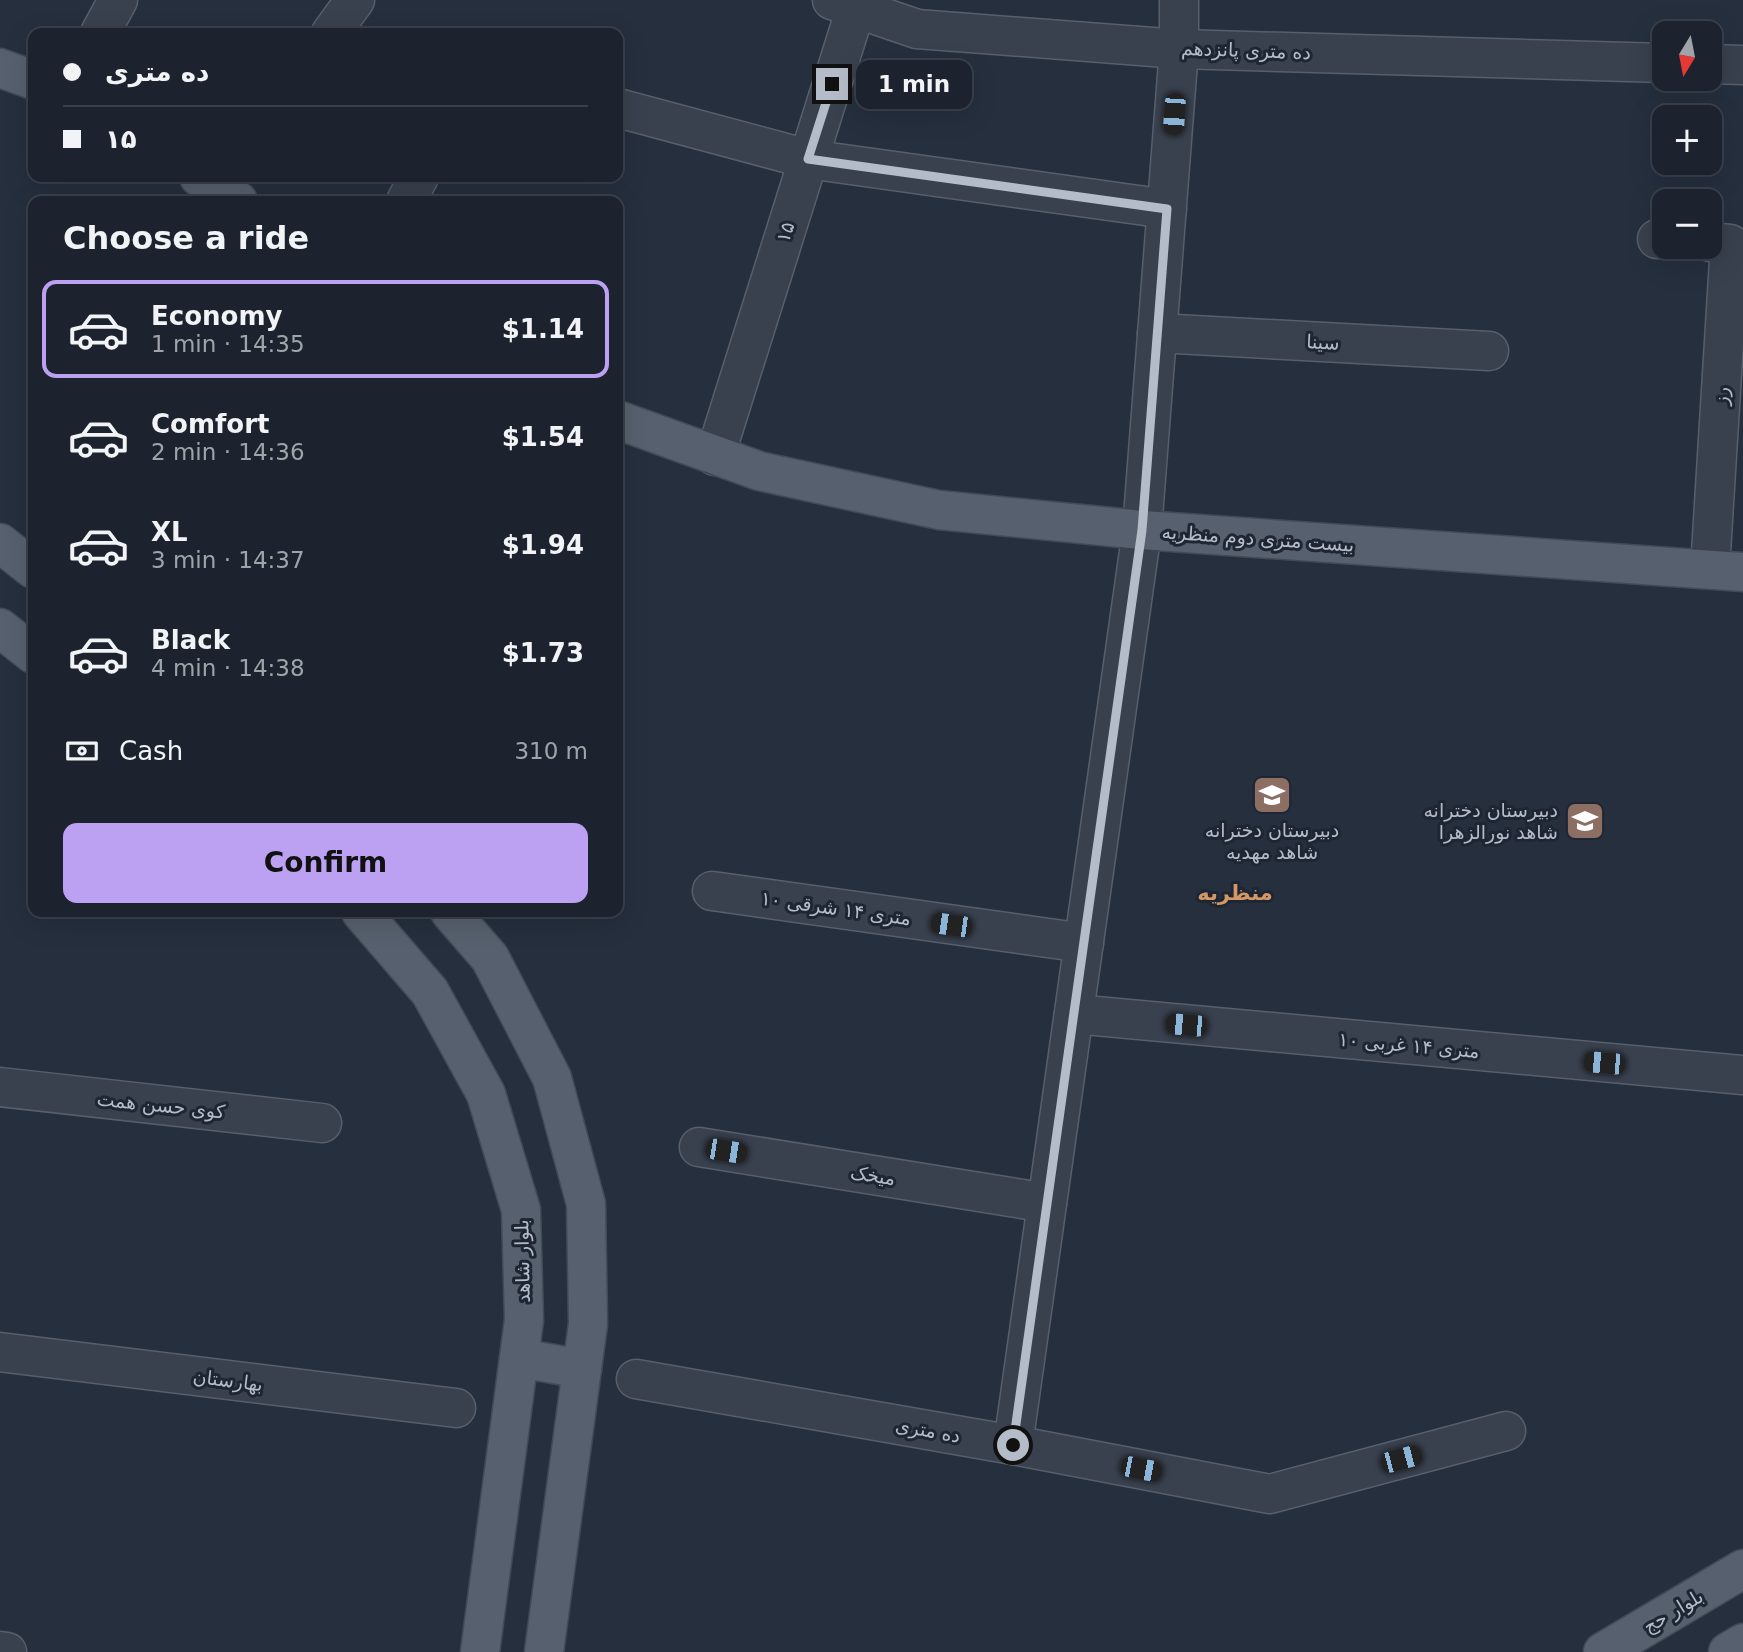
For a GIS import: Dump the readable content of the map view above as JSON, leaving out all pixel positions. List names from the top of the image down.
{
  "streets": {
    "main road": ["بیست متری دوم منظریه", "بلوار شاهد", "بلوار حج"],
    "street": [
      "ده متری پانزدهم",
      "۱۵",
      "سینا",
      "رز",
      "۱۰ متری ۱۴ شرقی",
      "۱۰ متری ۱۴ غربی",
      "کوی حسن همت",
      "میخک",
      "بهارستان",
      "ده متری"
    ]
  },
  "crossings": [
    ["ده متری پانزدهم", "۱۵"],
    ["۱۵", "بیست متری دوم منظریه"],
    ["رز", "بیست متری دوم منظریه"]
  ],
  "districts": ["منظریه"],
  "places": {
    "school or university": ["دبیرستان دخترانه شاهد مهدیه", "دبیرستان دخترانه شاهد نورالزهرا"]
  },
  "north": "bottom",
  "page": {
    "map_buttons": ["+", "−"],
    "banner": ["ده متری", "۱۵"],
    "bubble": "1 min",
    "heading": "Choose a ride",
    "list": [
      {
        "name": "Economy",
        "note": "1 min · 14:35",
        "value": "$1.14"
      },
      {
        "name": "Comfort",
        "note": "2 min · 14:36",
        "value": "$1.54"
      },
      {
        "name": "XL",
        "note": "3 min · 14:37",
        "value": "$1.94"
      },
      {
        "name": "Black",
        "note": "4 min · 14:38",
        "value": "$1.73"
      }
    ],
    "pay": ["Cash", "310 m"],
    "buttons": "Confirm"
  }
}
